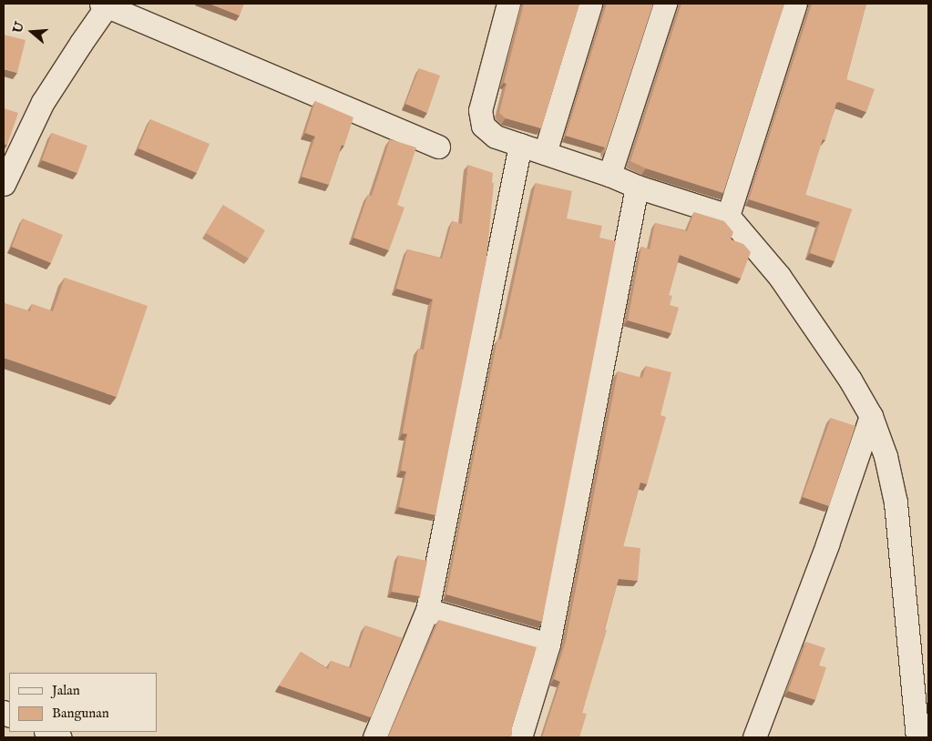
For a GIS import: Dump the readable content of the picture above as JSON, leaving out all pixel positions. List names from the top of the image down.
{
  "legend": ["Jalan", "Bangunan"],
  "north": "left"
}
